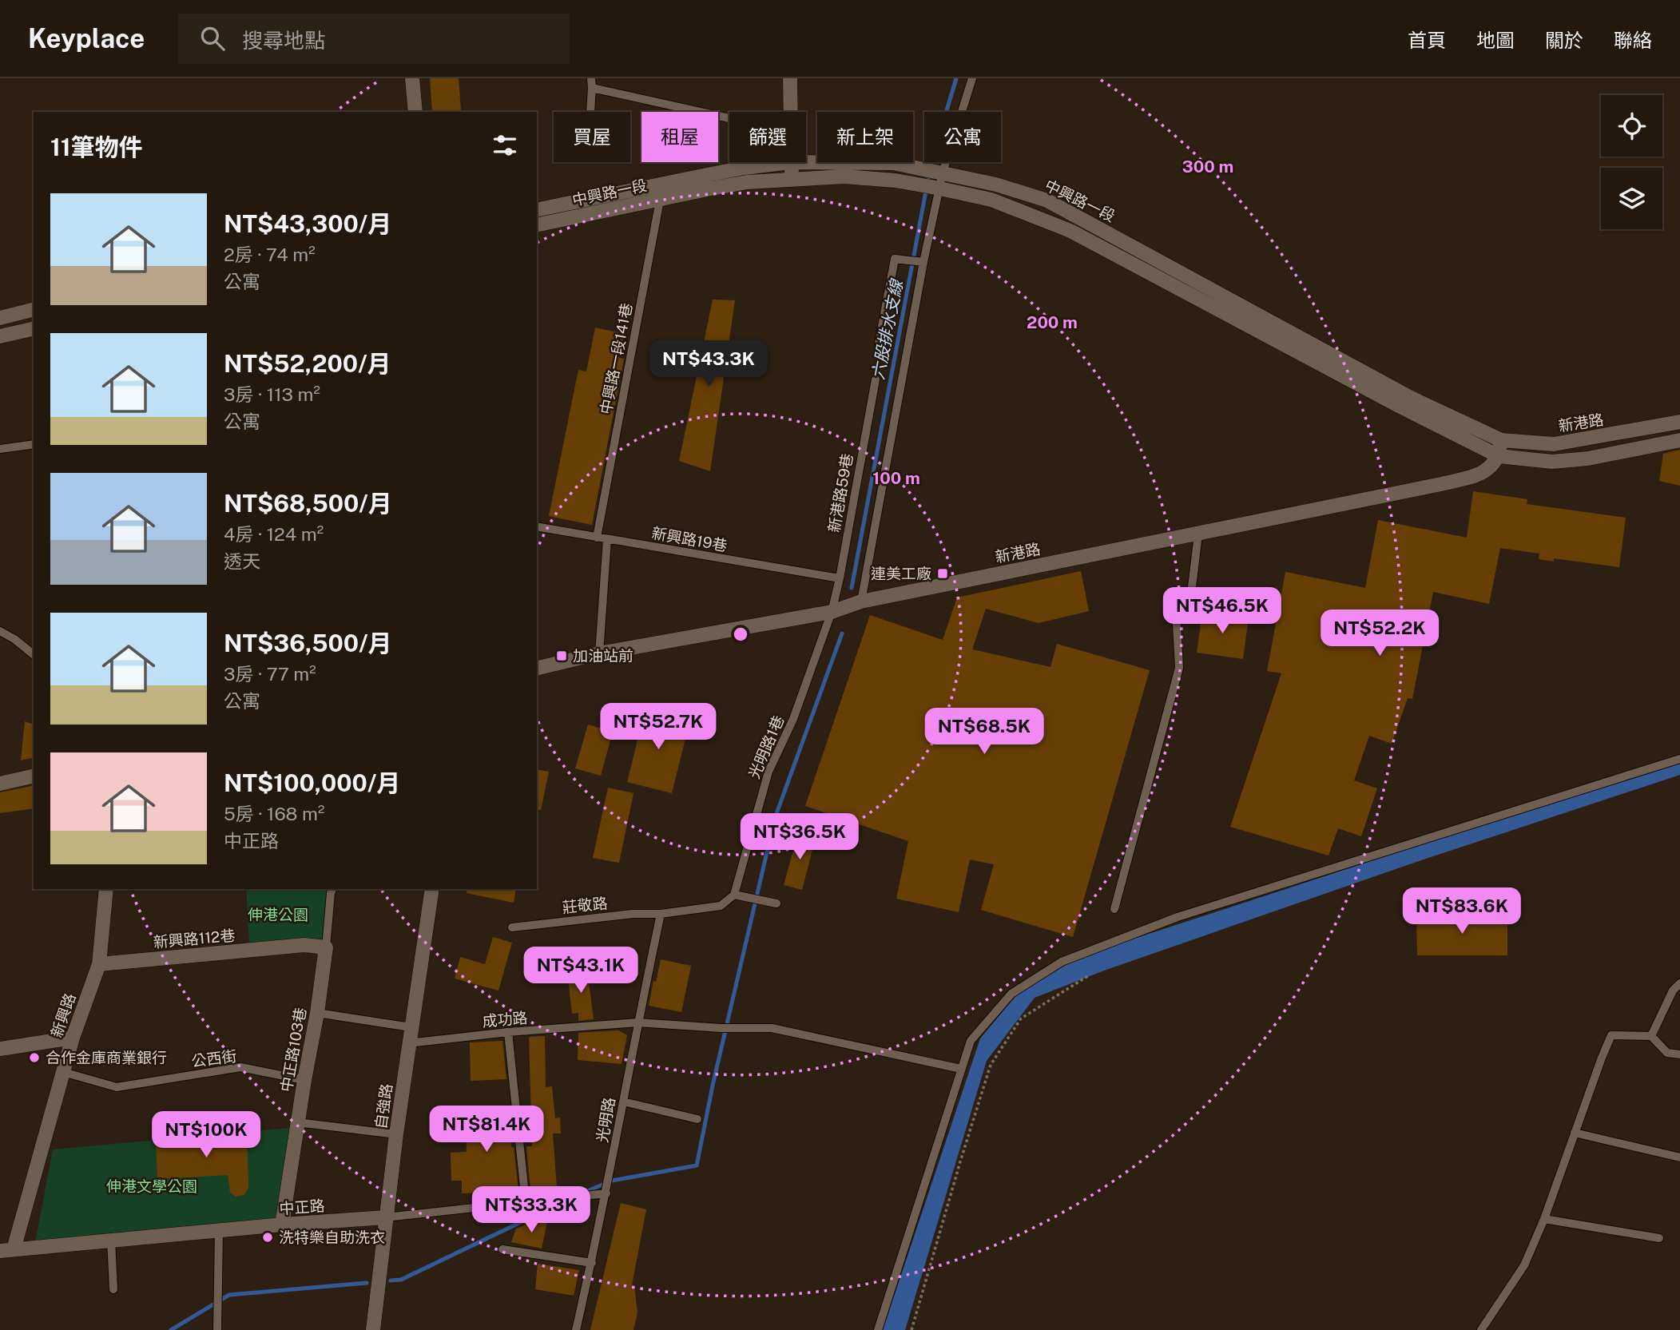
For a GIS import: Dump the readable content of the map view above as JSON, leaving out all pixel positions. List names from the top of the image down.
{
  "streets": {
    "street": [
      "中興路一段",
      "新港路",
      "新興路112巷",
      "新興路",
      "中正路103巷",
      "自強路",
      "中正路"
    ],
    "lane": [
      "中興路一段141巷",
      "新港路59巷",
      "新興路19巷",
      "光明路1巷",
      "莊敬路",
      "成功路",
      "公西街",
      "光明路"
    ]
  },
  "crossings": [
    ["中興路一段", "中興路一段141巷"],
    ["中興路一段", "新港路"],
    ["中興路一段141巷", "新興路19巷"],
    ["新港路", "新港路59巷"],
    ["新港路", "光明路1巷"],
    ["新港路59巷", "新興路19巷"],
    ["新港路59巷", "光明路1巷"],
    ["莊敬路", "光明路"],
    ["新興路112巷", "新興路"],
    ["新興路112巷", "中正路103巷"],
    ["新興路", "公西街"],
    ["新興路", "中正路"],
    ["成功路", "自強路"],
    ["成功路", "光明路"],
    ["中正路103巷", "公西街"],
    ["中正路103巷", "中正路"],
    ["自強路", "中正路"],
    ["光明路", "中正路"]
  ],
  "water": ["六股排水支線"],
  "parks": ["伸港公園", "伸港文學公園"],
  "places": {
    "transit": ["連美工廠", "加油站前"],
    "other": ["合作金庫商業銀行", "洗特樂自助洗衣"]
  },
  "page": {
    "header": "Keyplace",
    "search": "搜尋地點",
    "nav": [
      "首頁",
      "地圖",
      "關於",
      "聯絡"
    ],
    "chip": [
      "買屋",
      "租屋",
      "篩選",
      "新上架",
      "公寓"
    ],
    "heading": "11筆物件",
    "list": [
      {
        "name": "NT$43,300/月",
        "note": "2房 · 74 m² · 公寓"
      },
      {
        "name": "NT$52,200/月",
        "note": "3房 · 113 m² · 公寓"
      },
      {
        "name": "NT$68,500/月",
        "note": "4房 · 124 m² · 透天"
      },
      {
        "name": "NT$36,500/月",
        "note": "3房 · 77 m² · 公寓"
      },
      {
        "name": "NT$100,000/月",
        "note": "5房 · 168 m² · 中正路"
      }
    ],
    "price": [
      "NT$43.3K",
      "NT$46.5K",
      "NT$52.2K",
      "NT$52.7K",
      "NT$68.5K",
      "NT$36.5K",
      "NT$83.6K",
      "NT$43.1K",
      "NT$81.4K",
      "NT$100K",
      "NT$33.3K"
    ]
  },
  "rings": ["300 m", "200 m", "100 m"]
}
